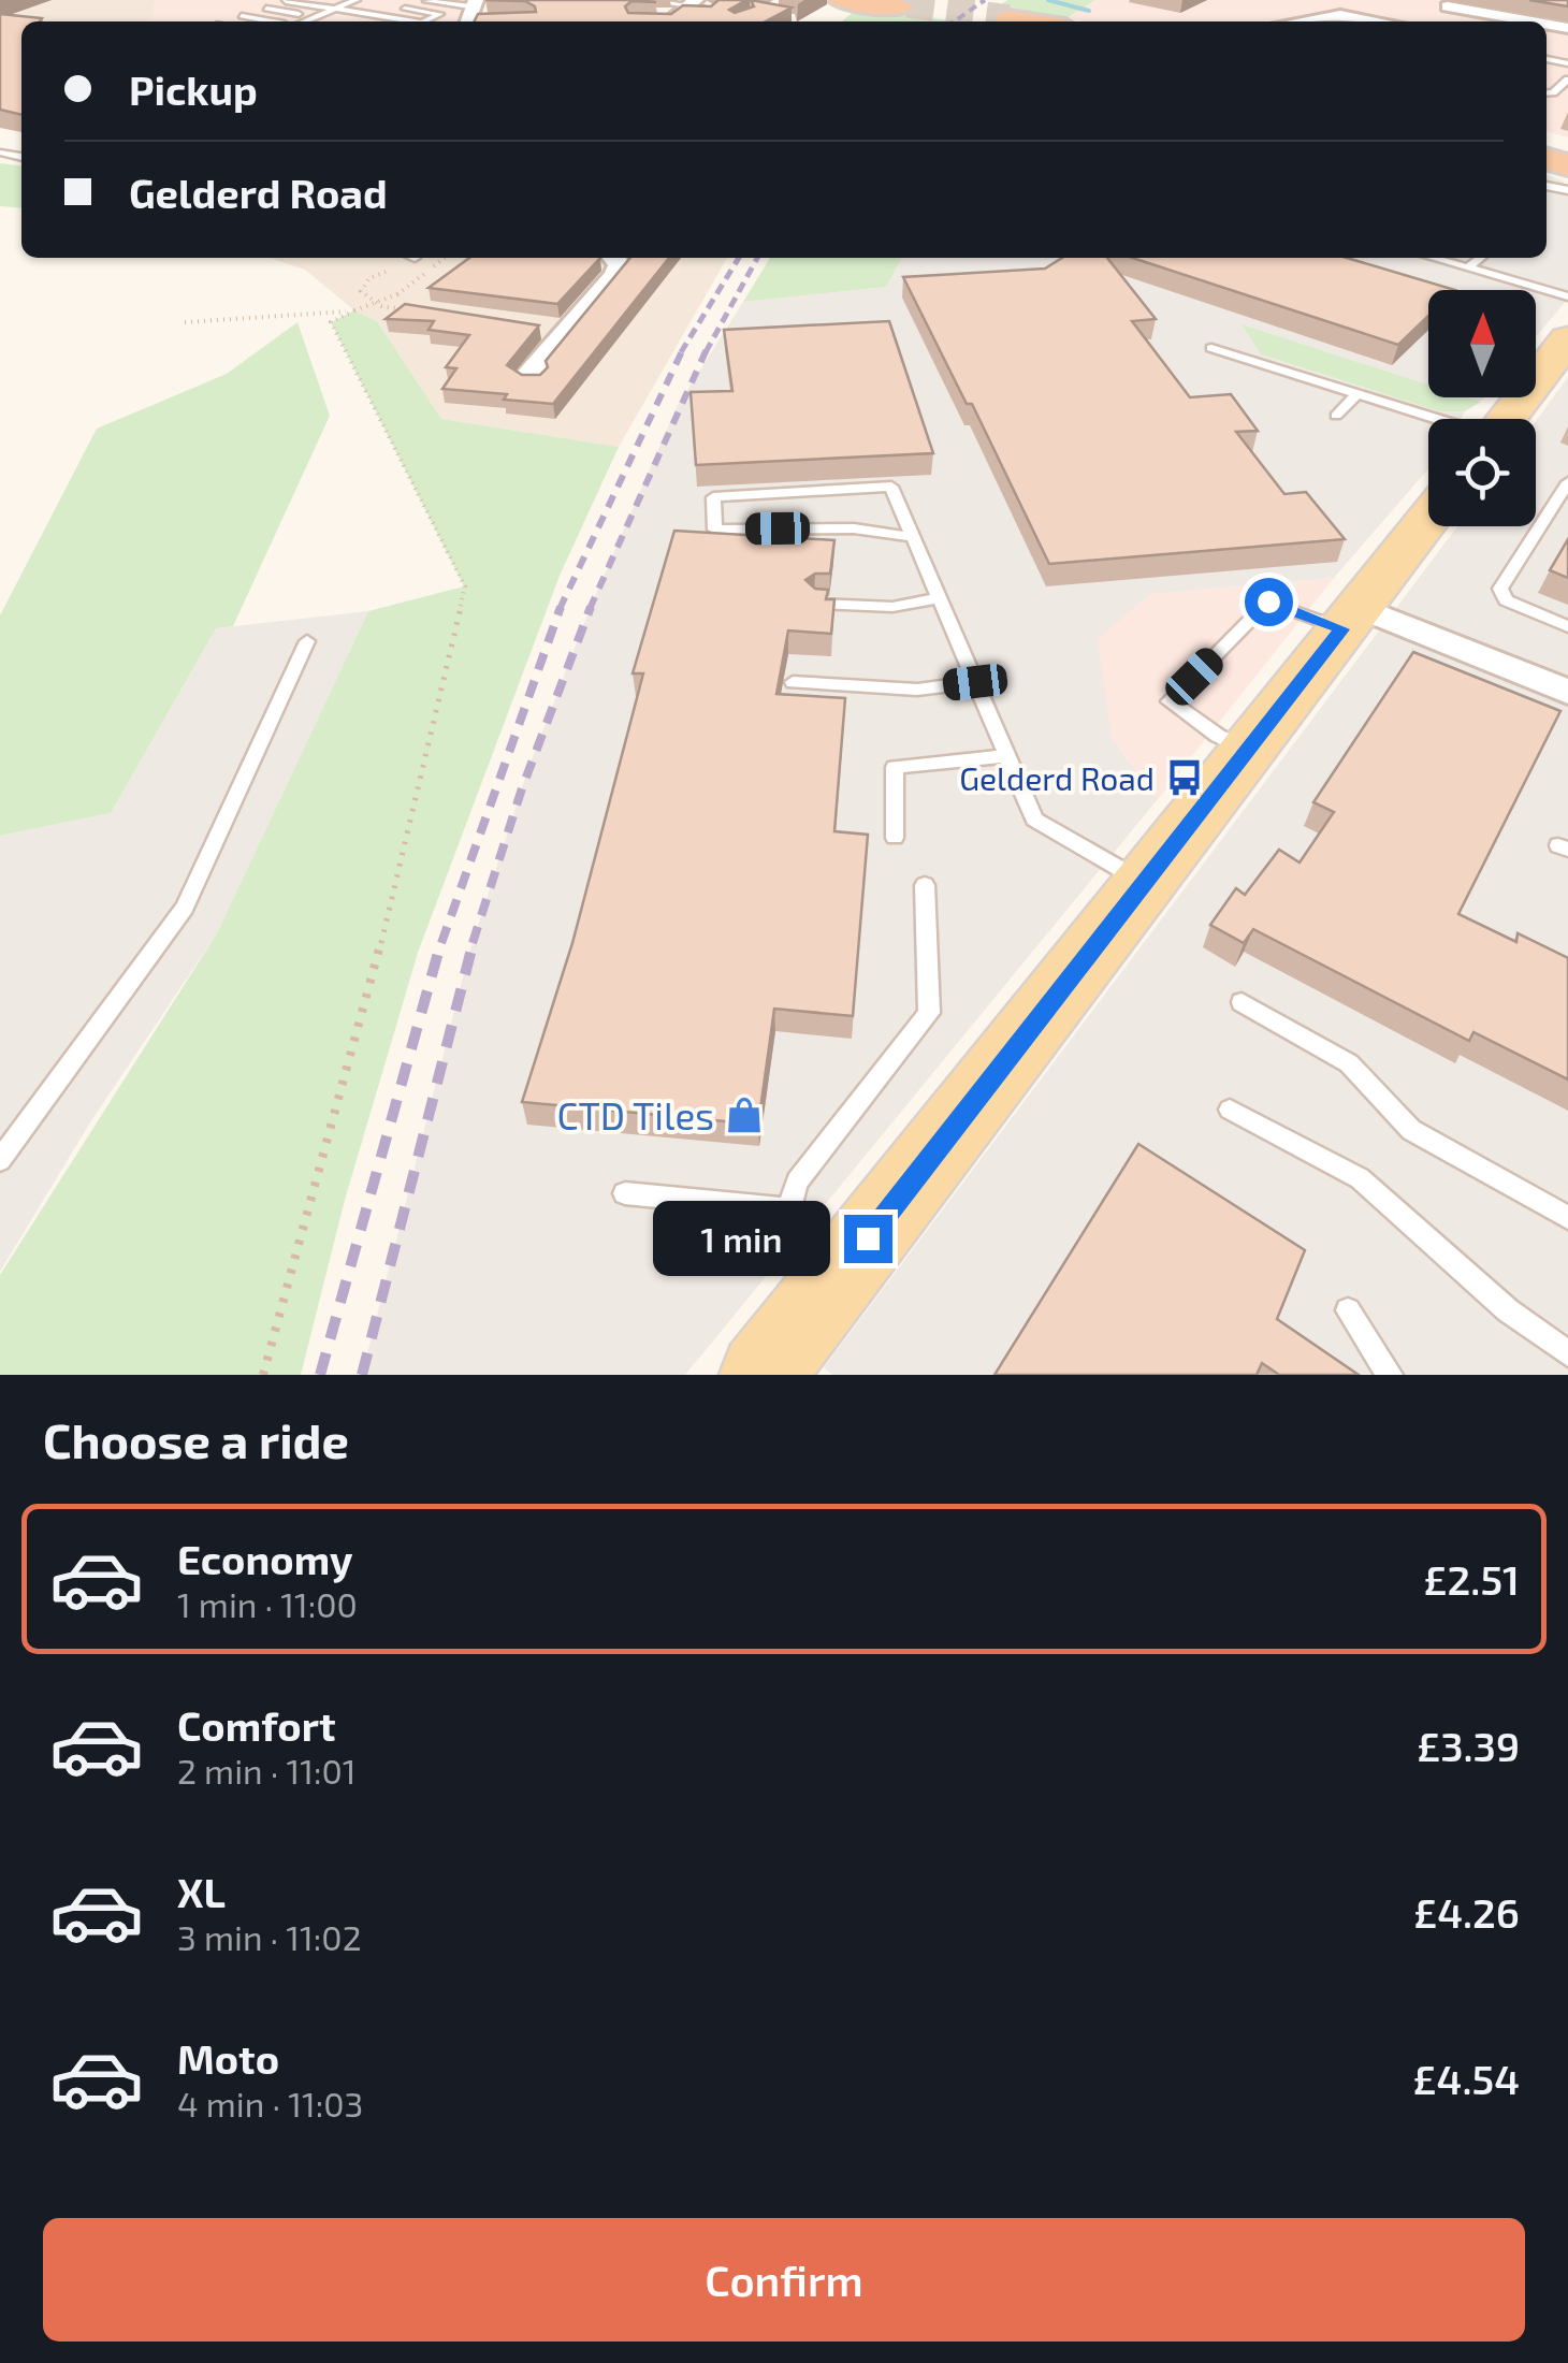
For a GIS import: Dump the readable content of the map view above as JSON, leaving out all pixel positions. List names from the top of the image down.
{
  "places": {
    "bus stop": ["Gelderd Road"],
    "shop": ["CTD Tiles"]
  },
  "north": "top",
  "page": {
    "banner": ["Pickup", "Gelderd Road"],
    "bubble": "1 min",
    "heading": "Choose a ride",
    "list": [
      {
        "name": "Economy",
        "note": "1 min · 11:00",
        "value": "£2.51"
      },
      {
        "name": "Comfort",
        "note": "2 min · 11:01",
        "value": "£3.39"
      },
      {
        "name": "XL",
        "note": "3 min · 11:02",
        "value": "£4.26"
      },
      {
        "name": "Moto",
        "note": "4 min · 11:03",
        "value": "£4.54"
      }
    ],
    "buttons": "Confirm"
  }
}
